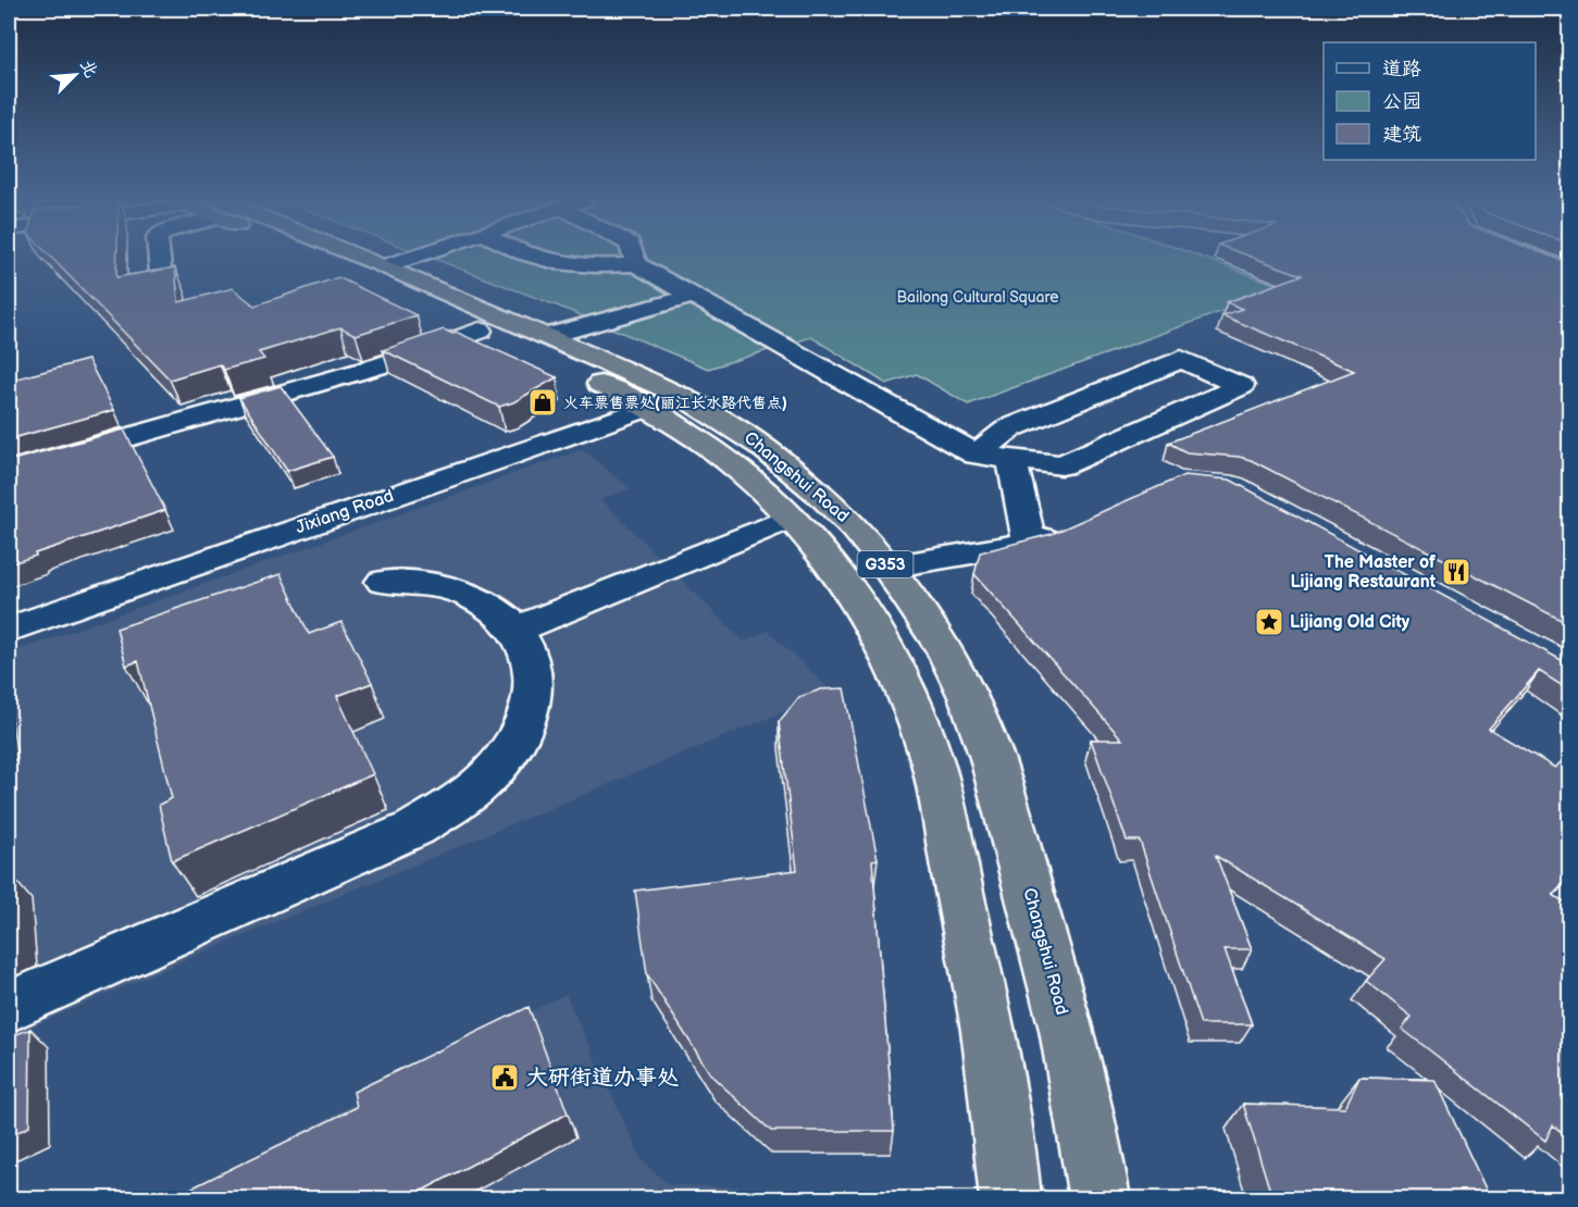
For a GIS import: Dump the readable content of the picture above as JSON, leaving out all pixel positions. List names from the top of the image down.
{
  "streets": {
    "highway": ["Changshui Road", "G353"],
    "street": ["Jixiang Road"]
  },
  "crossings": [
    ["Changshui Road", "Jixiang Road"]
  ],
  "parks": ["Bailong Cultural Square"],
  "places": {
    "shop": ["火车票售票处(丽江长水路代售点)"],
    "restaurant": ["The Master of Lijiang Restaurant"],
    "place": ["Lijiang Old City"],
    "public building": ["大研街道办事处"]
  },
  "legend": ["道路", "公园", "建筑"],
  "north": "top right"
}
